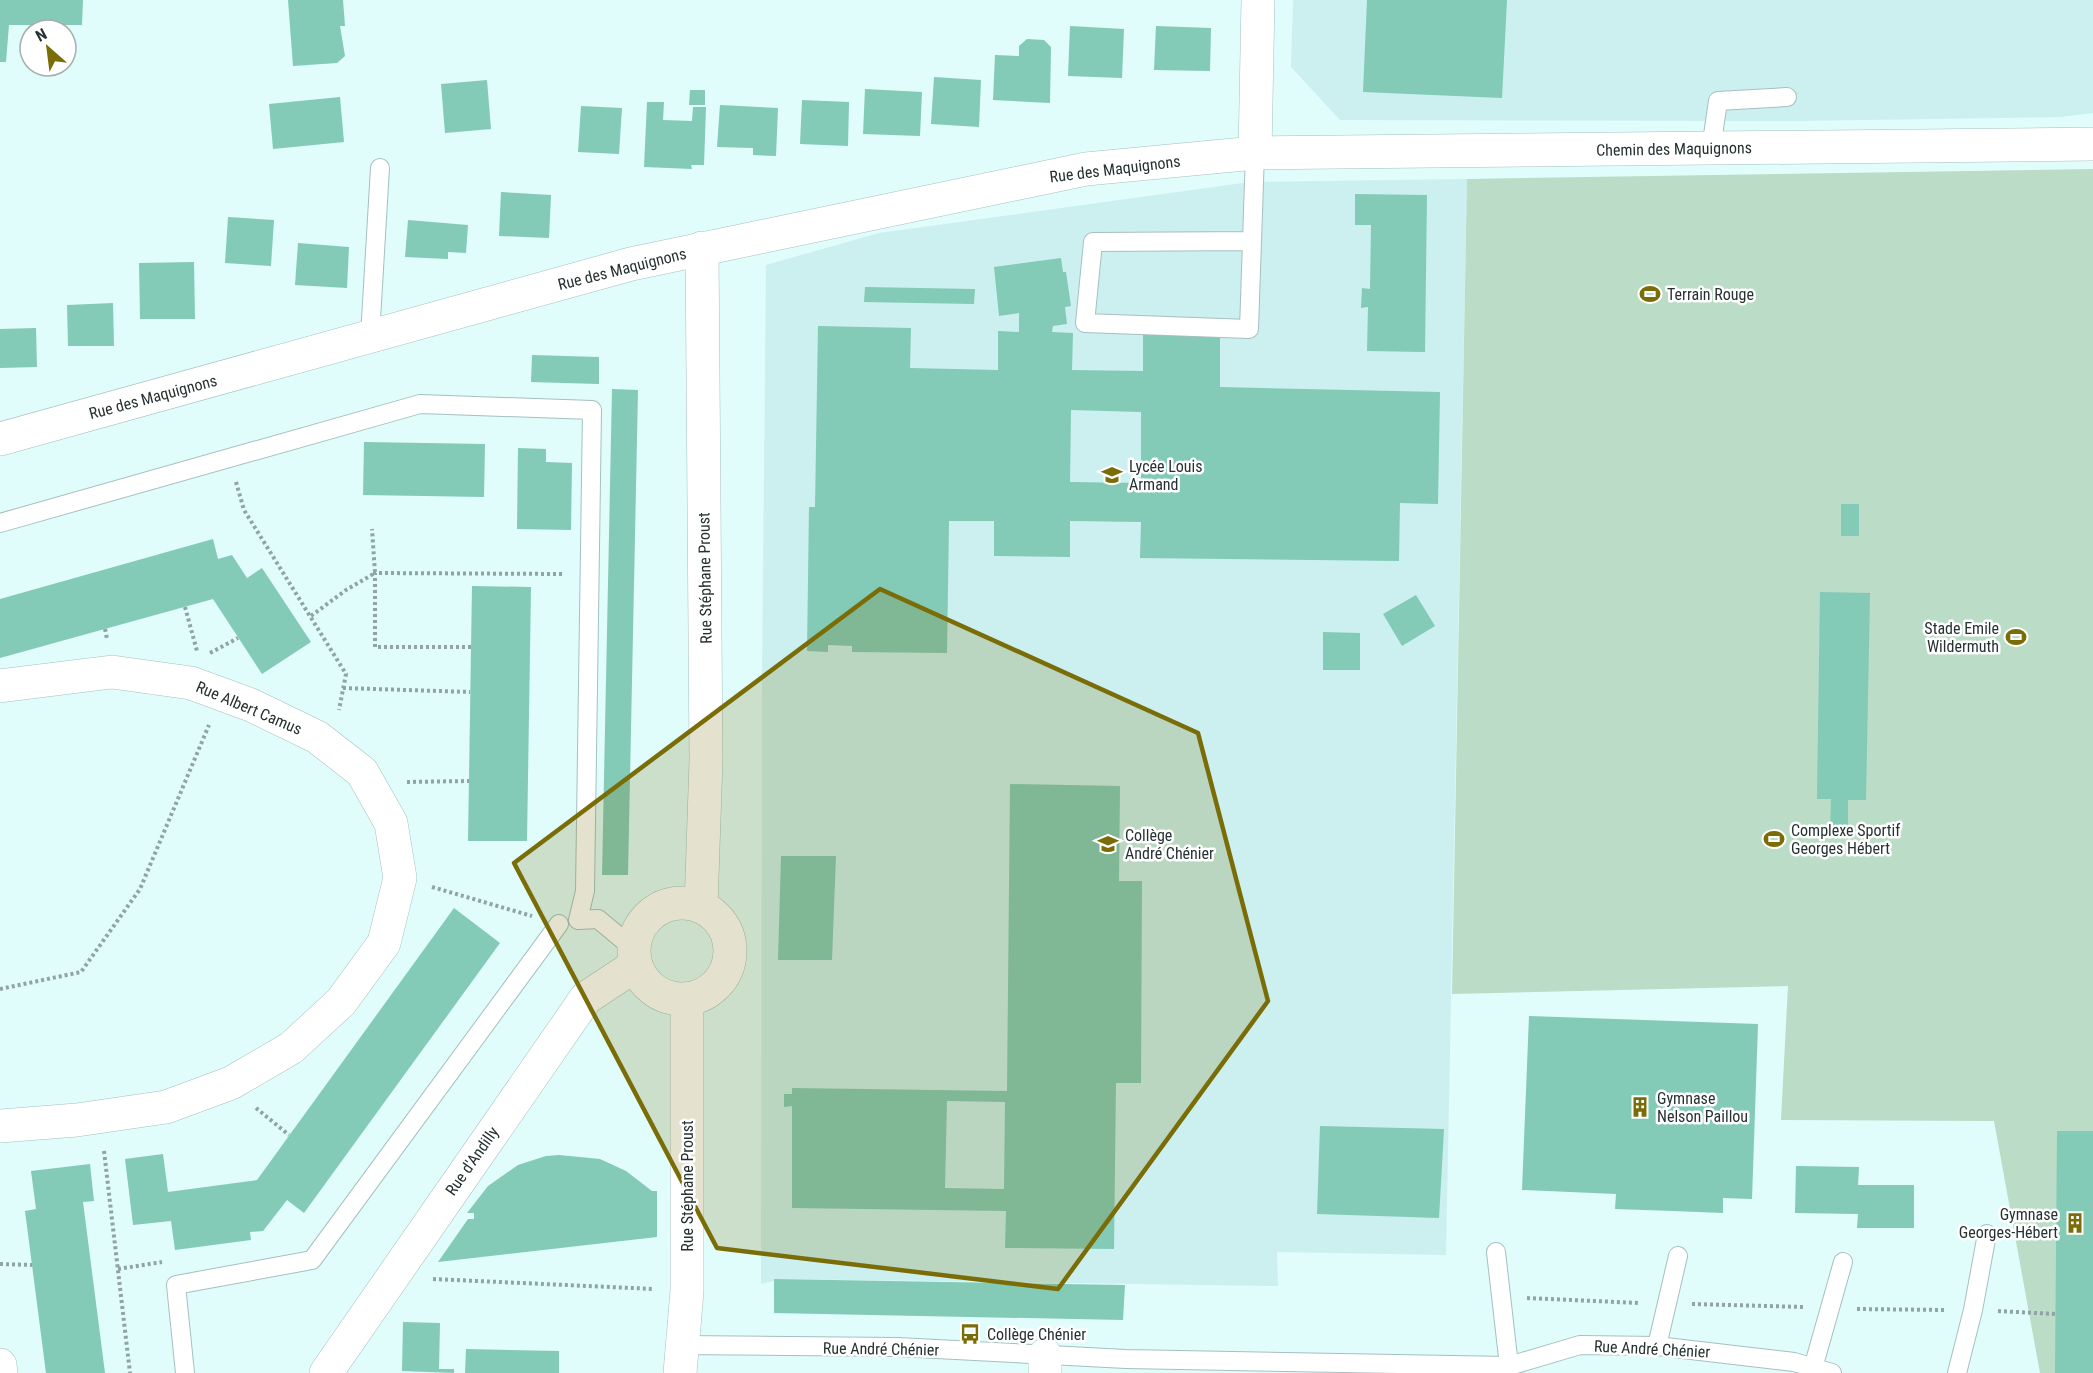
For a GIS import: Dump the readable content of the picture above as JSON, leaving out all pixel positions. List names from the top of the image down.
{
  "streets": {
    "street": [
      "Chemin des Maquignons",
      "Rue des Maquignons",
      "Rue Stéphane Proust",
      "Rue Albert Camus",
      "Rue d'Andilly"
    ],
    "lane": ["Rue André Chénier"]
  },
  "crossings": [
    ["Chemin des Maquignons", "Rue des Maquignons"],
    ["Rue des Maquignons", "Rue Stéphane Proust"],
    ["Rue Stéphane Proust", "Rue d'Andilly"],
    ["Rue Stéphane Proust", "Rue André Chénier"]
  ],
  "places": {
    "sports": ["Terrain Rouge", "Stade Emile Wildermuth", "Complexe Sportif Georges Hébert"],
    "school or university": ["Lycée Louis Armand", "Collège André Chénier"],
    "building": ["Gymnase Nelson Paillou", "Gymnase Georges-Hébert"],
    "bus stop": ["Collège Chénier"]
  },
  "north": "top left"
}
